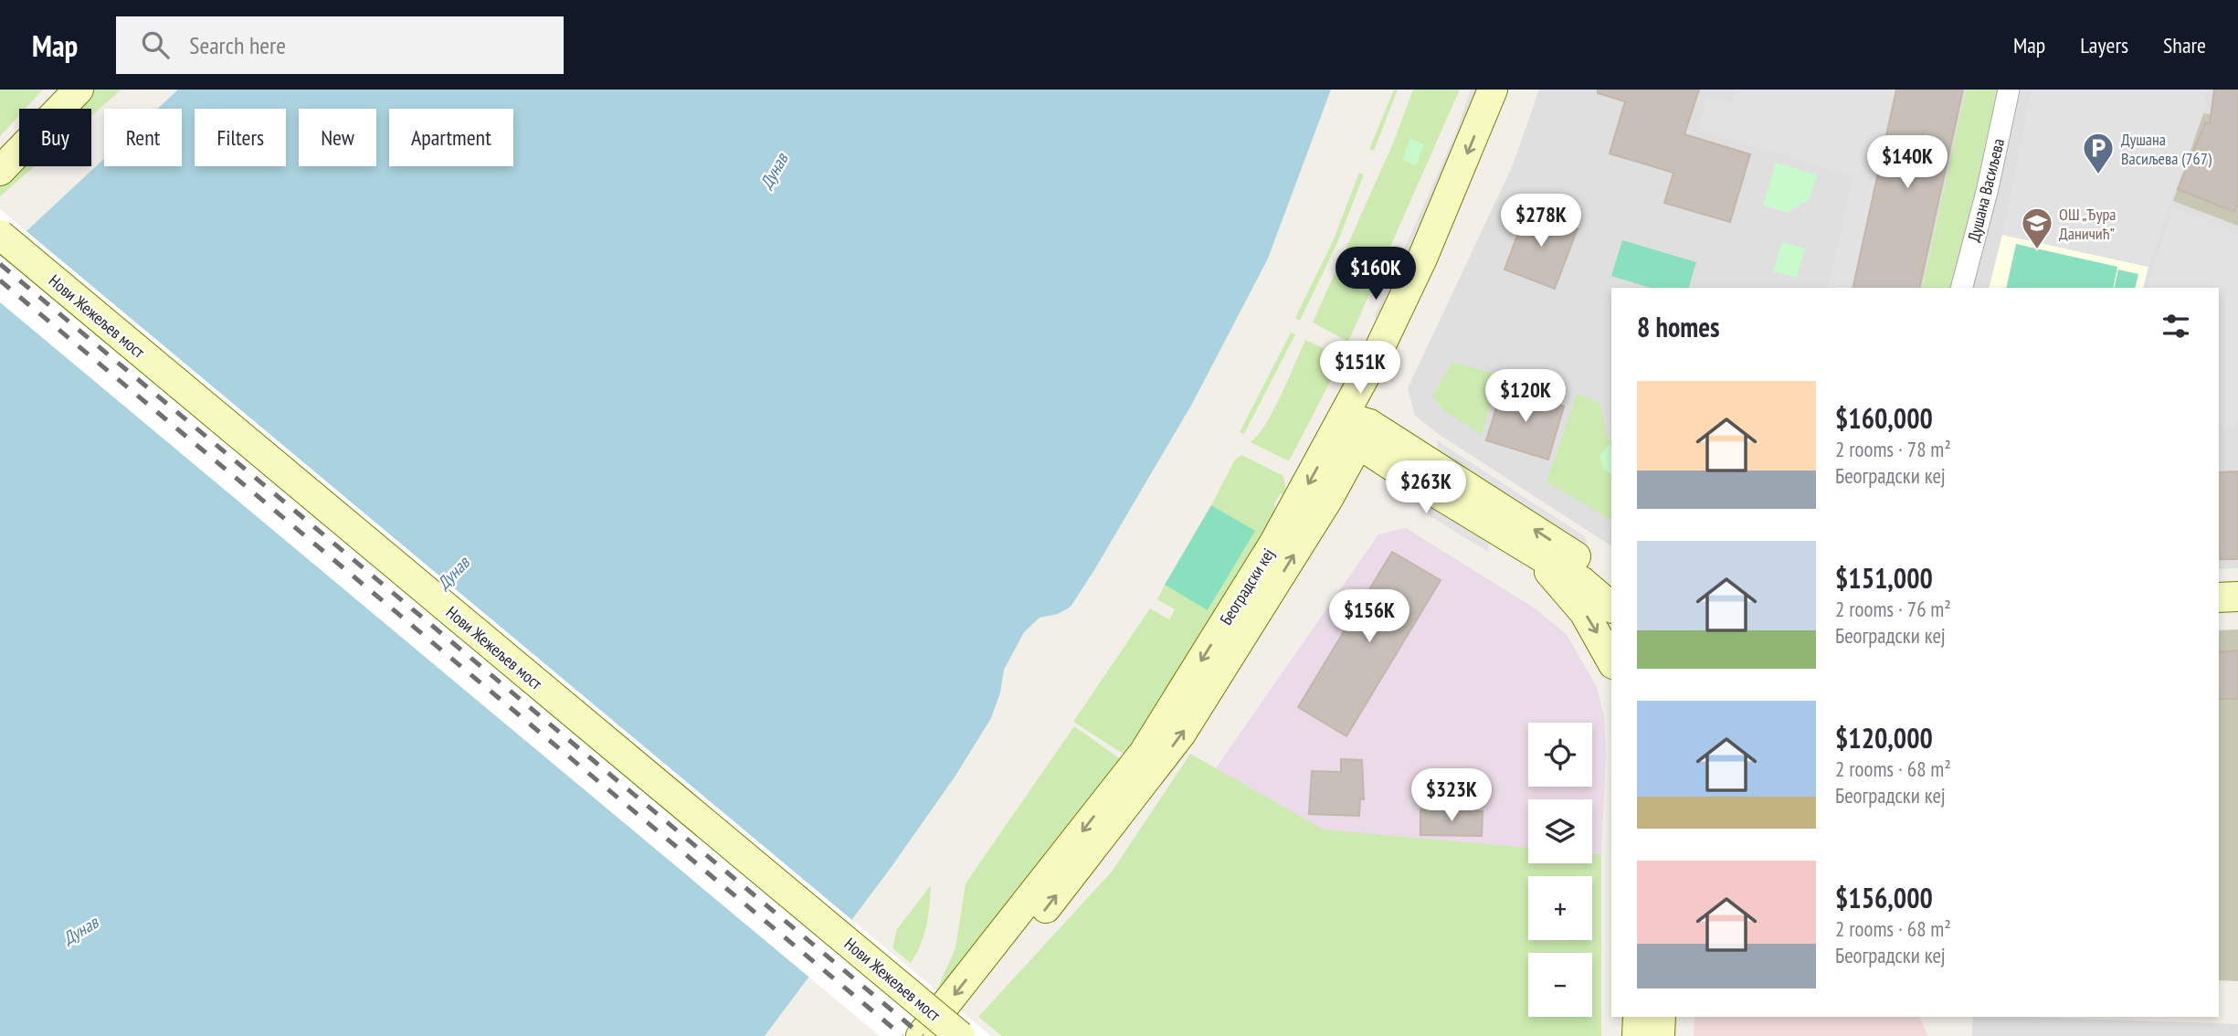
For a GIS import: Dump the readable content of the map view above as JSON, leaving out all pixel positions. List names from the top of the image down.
{
  "streets": {
    "main road": ["Нови Жежељев мост", "Београдски кеј"],
    "street": ["Душана Васиљева"]
  },
  "water": ["Дунав"],
  "places": {
    "parking": ["Душана Васиљева (767)"],
    "school or university": ["ОШ „Ђура Даничић”"]
  },
  "page": {
    "header": "Map",
    "search": "Search here",
    "nav": ["Map", "Layers", "Share"],
    "chip": [
      "Buy",
      "Rent",
      "Filters",
      "New",
      "Apartment"
    ],
    "price": [
      "$140K",
      "$278K",
      "$160K",
      "$151K",
      "$120K",
      "$263K",
      "$156K",
      "$323K"
    ],
    "heading": "8 homes",
    "list": [
      {
        "name": "$160,000",
        "note": "2 rooms · 78 m² · Београдски кеј"
      },
      {
        "name": "$151,000",
        "note": "2 rooms · 76 m² · Београдски кеј"
      },
      {
        "name": "$120,000",
        "note": "2 rooms · 68 m² · Београдски кеј"
      },
      {
        "name": "$156,000",
        "note": "2 rooms · 68 m² · Београдски кеј"
      }
    ],
    "map_buttons": ["+", "−"]
  }
}
